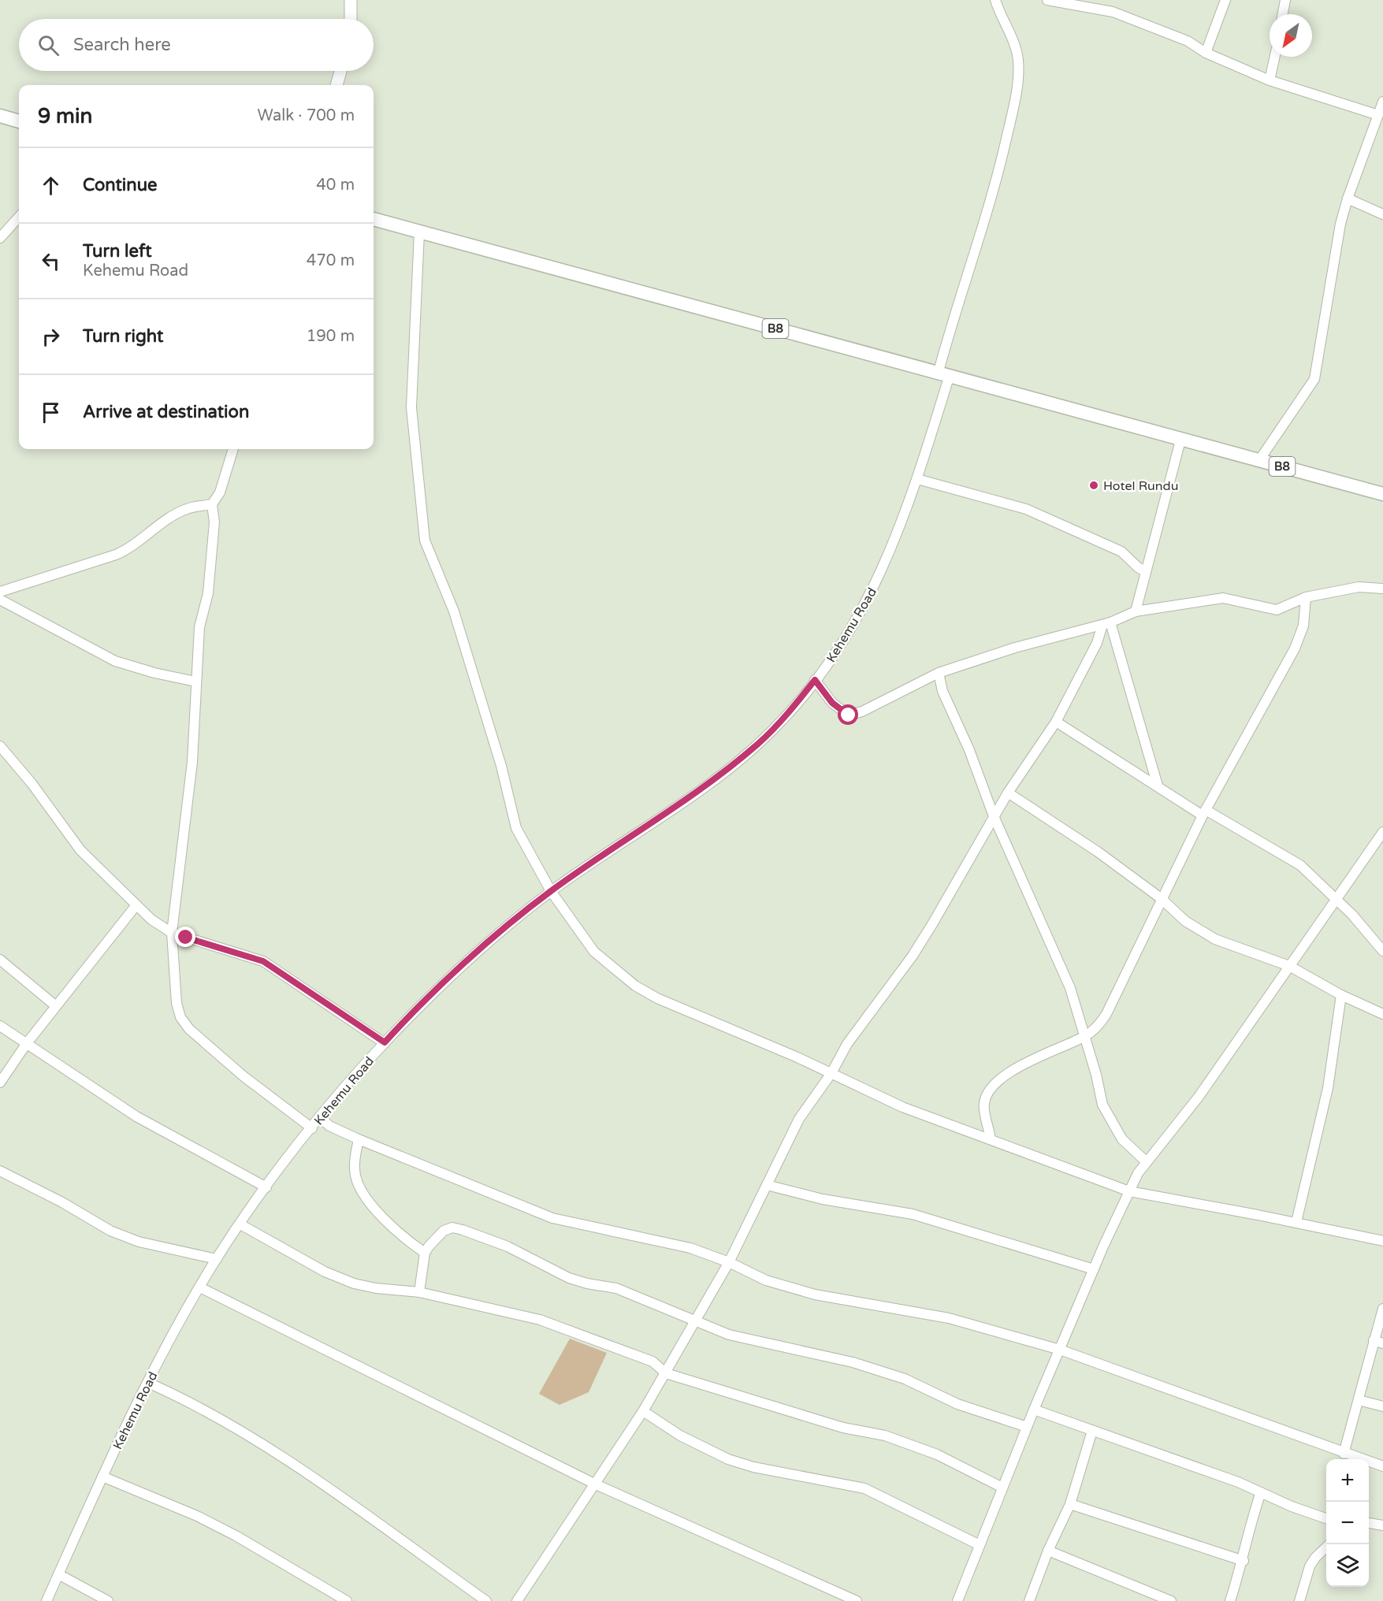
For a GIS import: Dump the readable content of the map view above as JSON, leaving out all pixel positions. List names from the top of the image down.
{
  "streets": {
    "highway": ["B8"],
    "street": ["Kehemu Road"]
  },
  "crossings": [
    ["B8", "Kehemu Road"]
  ],
  "places": ["Hotel Rundu"],
  "north": "bottom left",
  "page": {
    "search": "Search here",
    "heading": ["9 min", "Walk · 700 m"],
    "list": [
      ["Continue", "40 m"],
      ["Turn left", "Kehemu Road", "470 m"],
      ["Turn right", "190 m"],
      "Arrive at destination"
    ],
    "map_buttons": ["+", "−"]
  }
}
